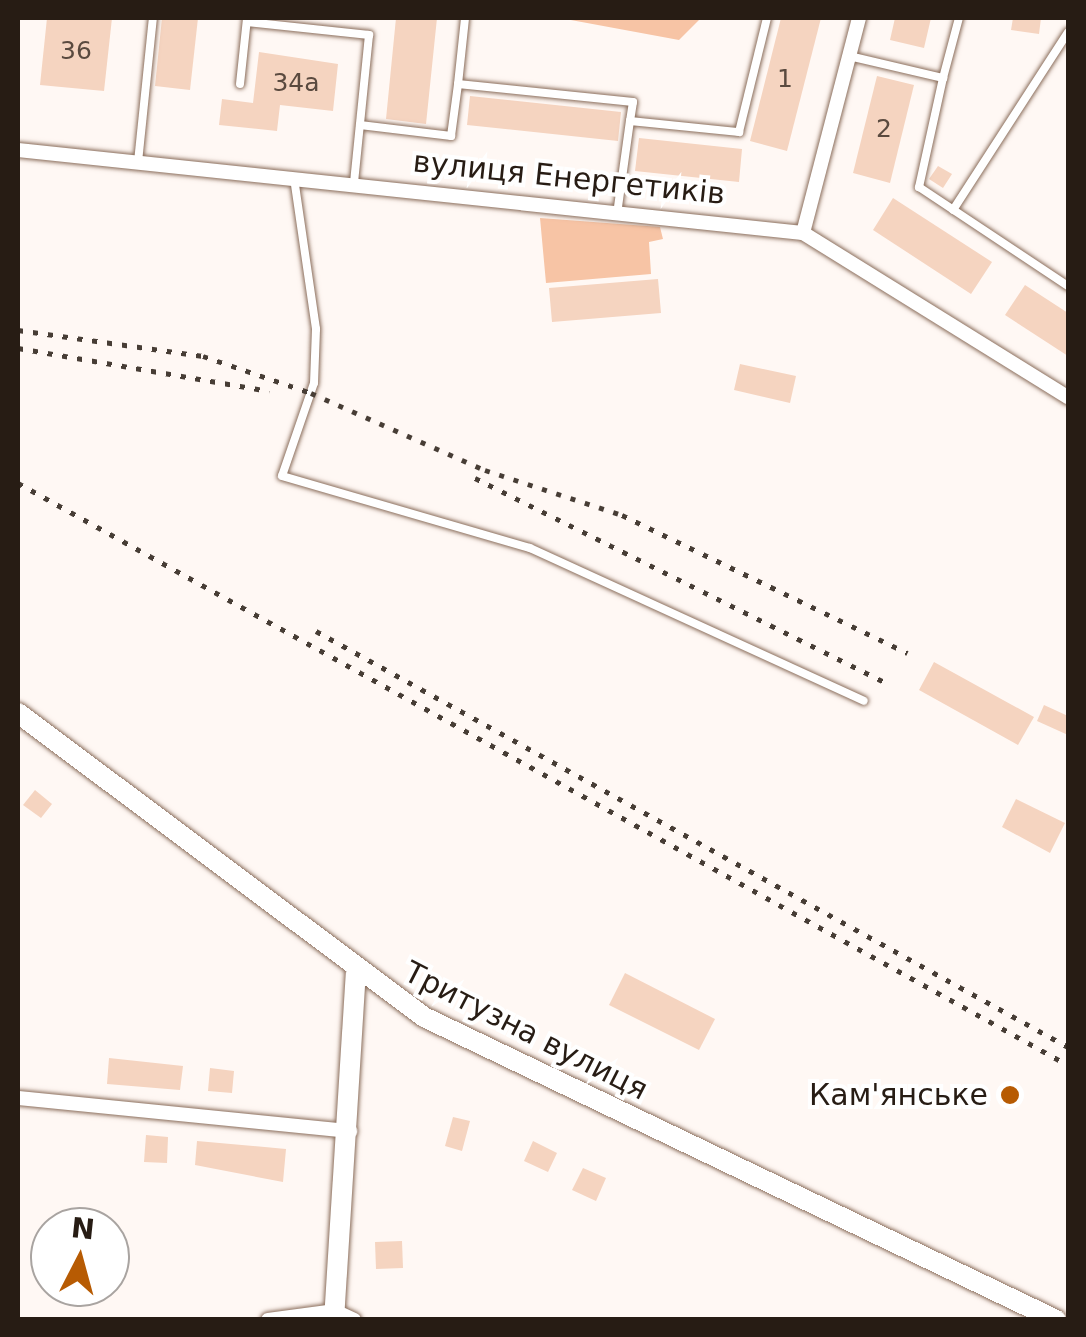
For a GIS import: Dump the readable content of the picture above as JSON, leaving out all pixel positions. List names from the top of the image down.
{
  "streets": {
    "street": ["вулиця Енергетиків", "Тритузна вулиця"]
  },
  "places": ["Кам'янське"],
  "house_numbers": [
    "36",
    "1",
    "34а",
    "2"
  ],
  "north": "top"
}
